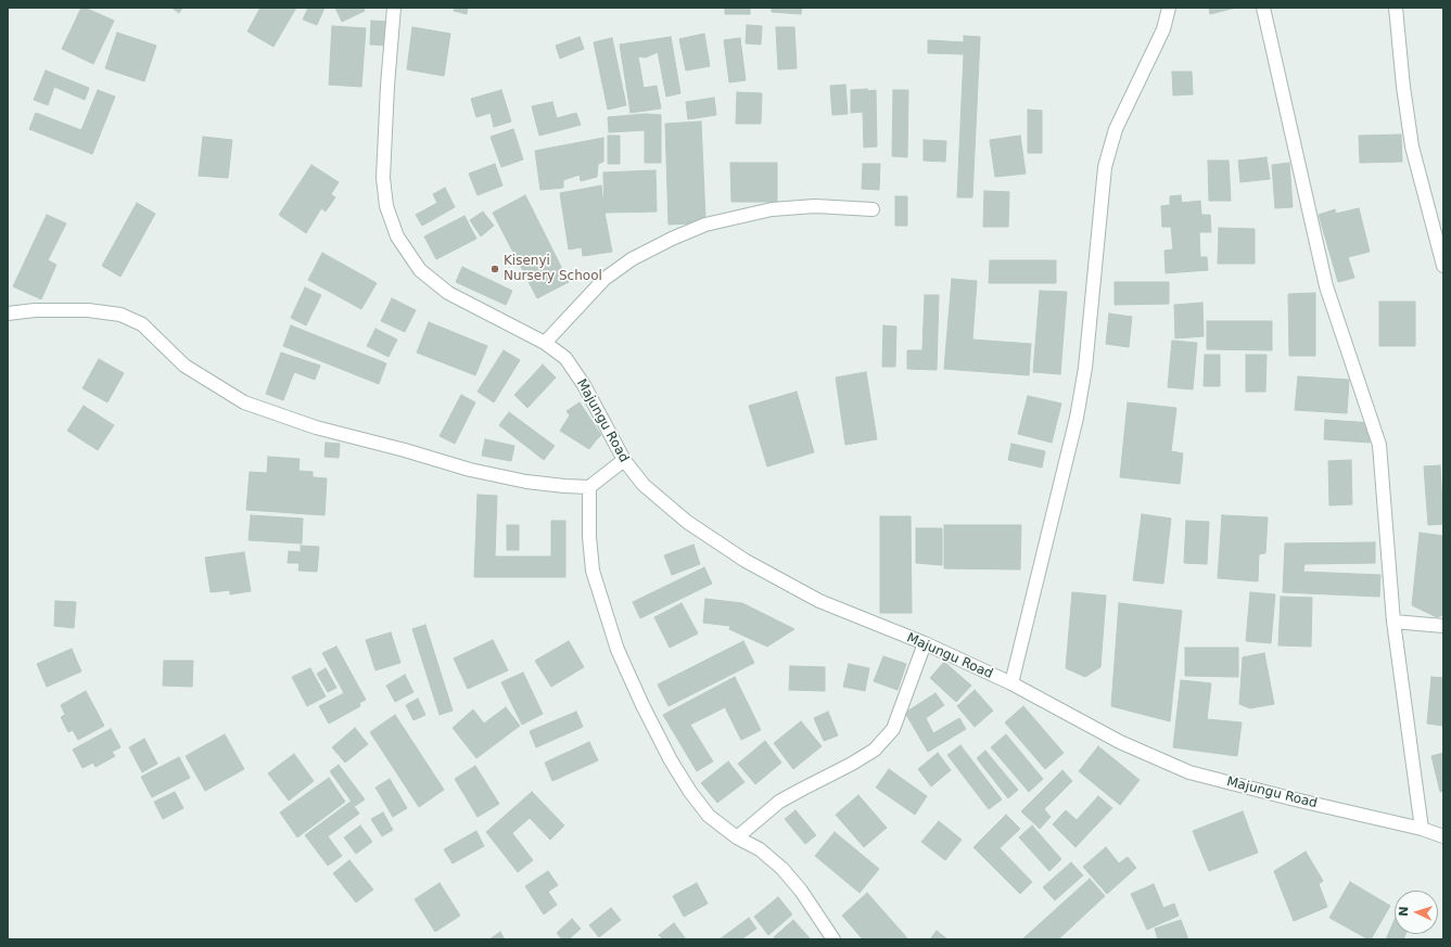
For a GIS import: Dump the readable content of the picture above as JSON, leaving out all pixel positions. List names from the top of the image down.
{
  "streets": {
    "street": ["Majungu Road"]
  },
  "places": ["Kisenyi Nursery School"],
  "north": "left"
}
